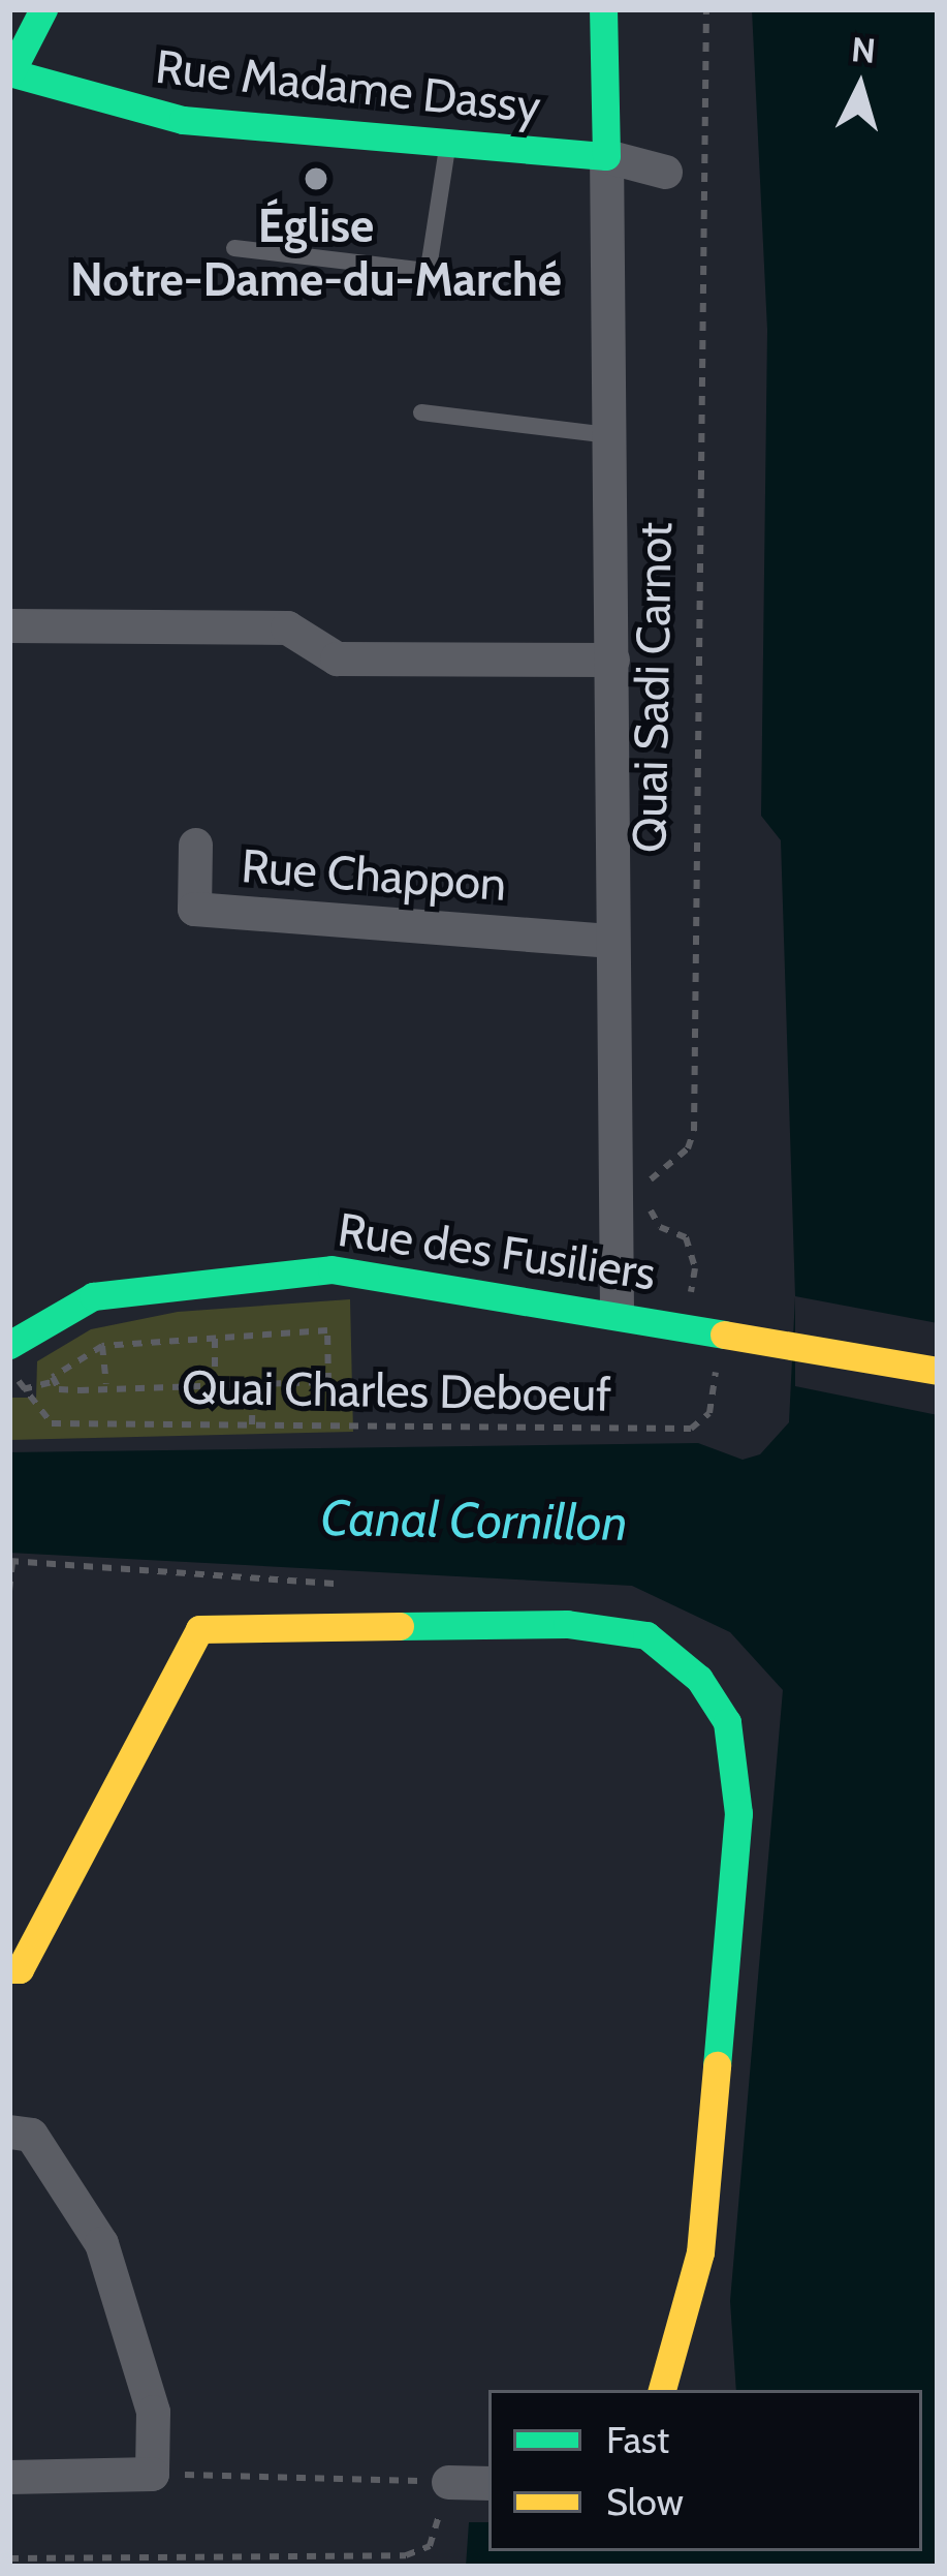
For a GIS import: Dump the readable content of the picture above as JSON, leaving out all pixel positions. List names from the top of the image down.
{
  "streets": {
    "main road": ["Rue Madame Dassy", "Quai Sadi Carnot", "Rue des Fusiliers"],
    "street": ["Rue Chappon"],
    "path": ["Quai Charles Deboeuf"]
  },
  "crossings": [
    ["Rue Madame Dassy", "Quai Sadi Carnot"],
    ["Quai Sadi Carnot", "Rue Chappon"],
    ["Quai Sadi Carnot", "Rue des Fusiliers"]
  ],
  "water": ["Canal Cornillon"],
  "places": ["Église Notre-Dame-du-Marché"],
  "legend": ["Fast", "Slow"],
  "north": "top"
}
